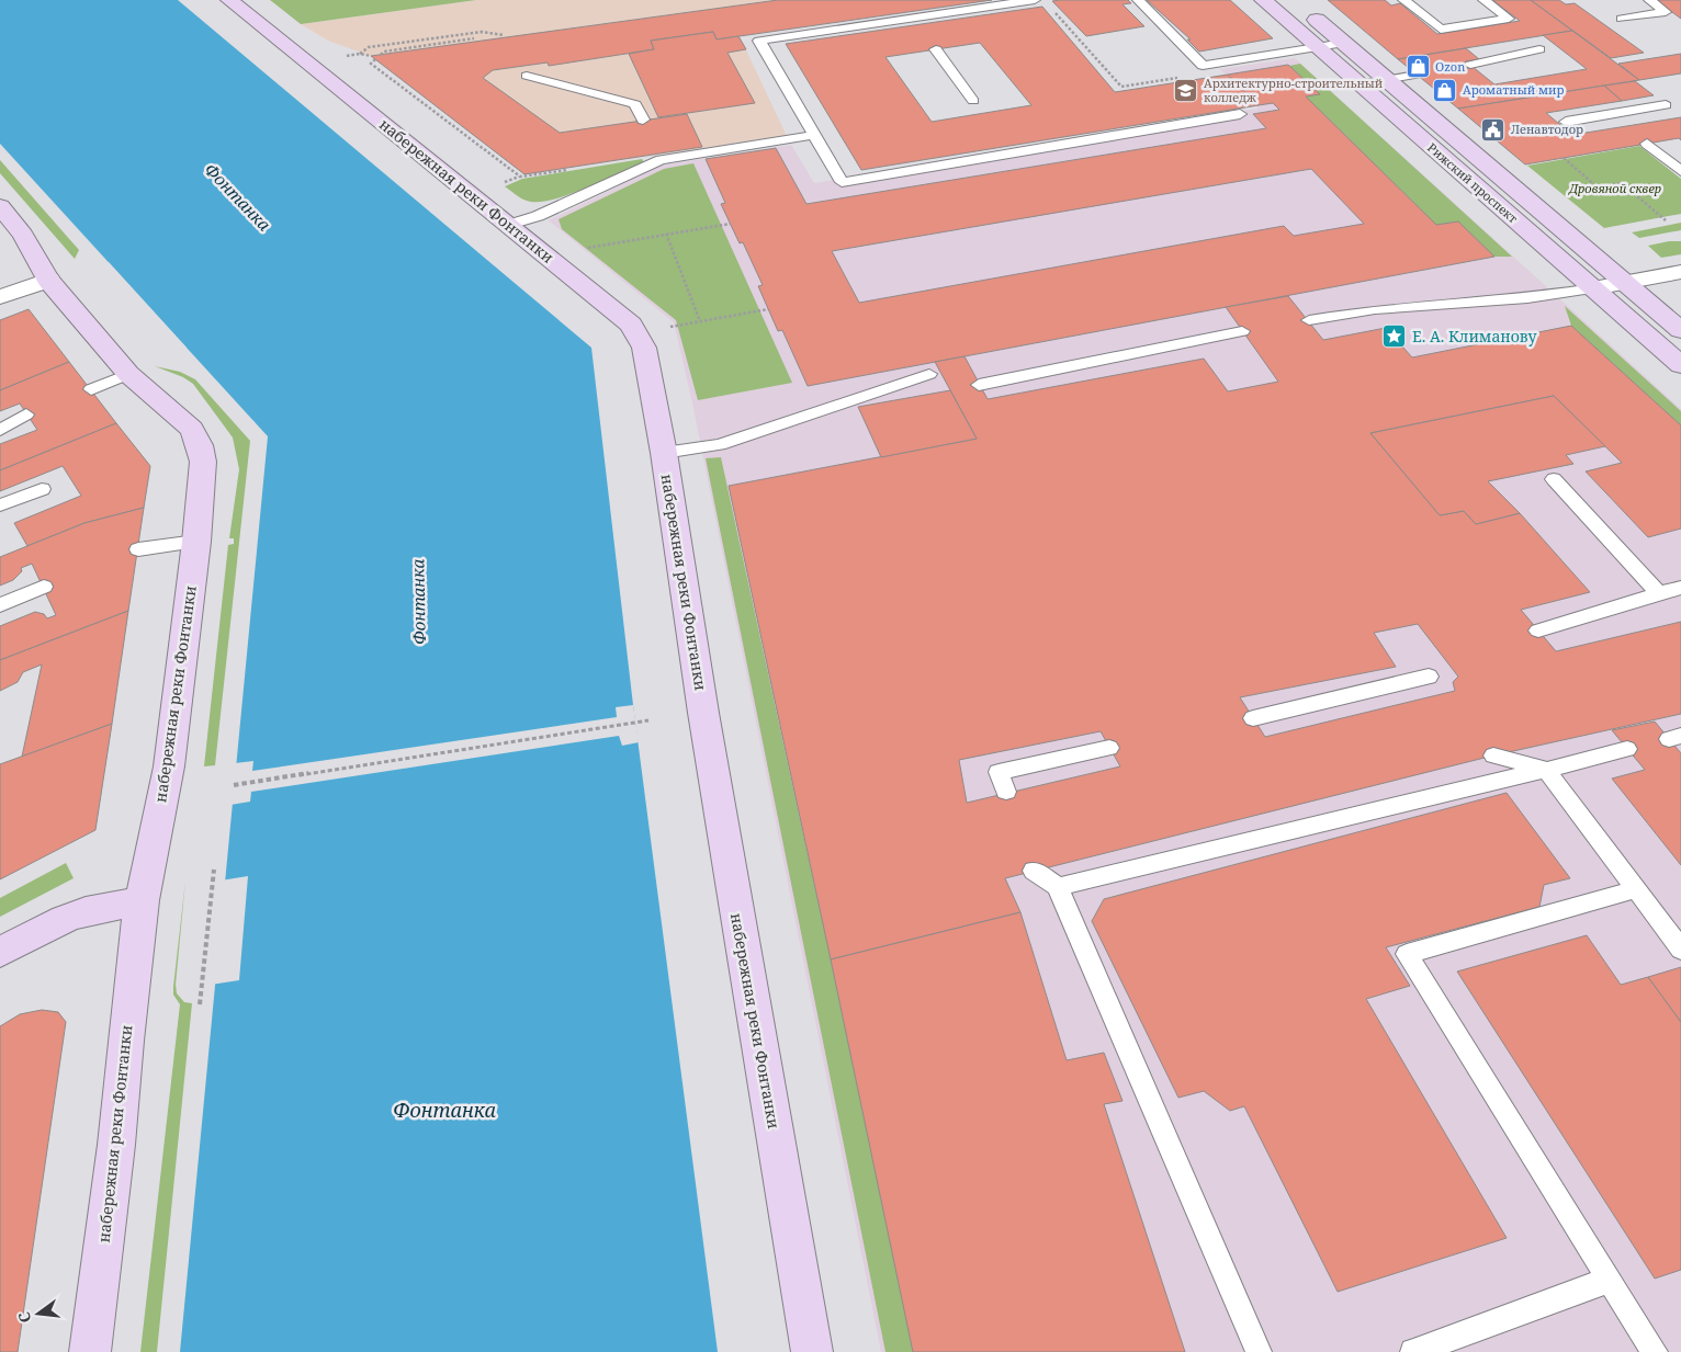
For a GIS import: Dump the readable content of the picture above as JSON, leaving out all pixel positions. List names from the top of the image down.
{
  "streets": {
    "street": ["Рижский проспект", "набережная реки Фонтанки"]
  },
  "water": ["Фонтанка"],
  "parks": ["Дровяной сквер"],
  "places": {
    "shop": ["Ozon", "Ароматный мир"],
    "school or university": ["Архитектурно-строительный колледж"],
    "public building": ["Ленавтодор"],
    "place": ["Е. А. Климанову"]
  },
  "north": "left"
}
